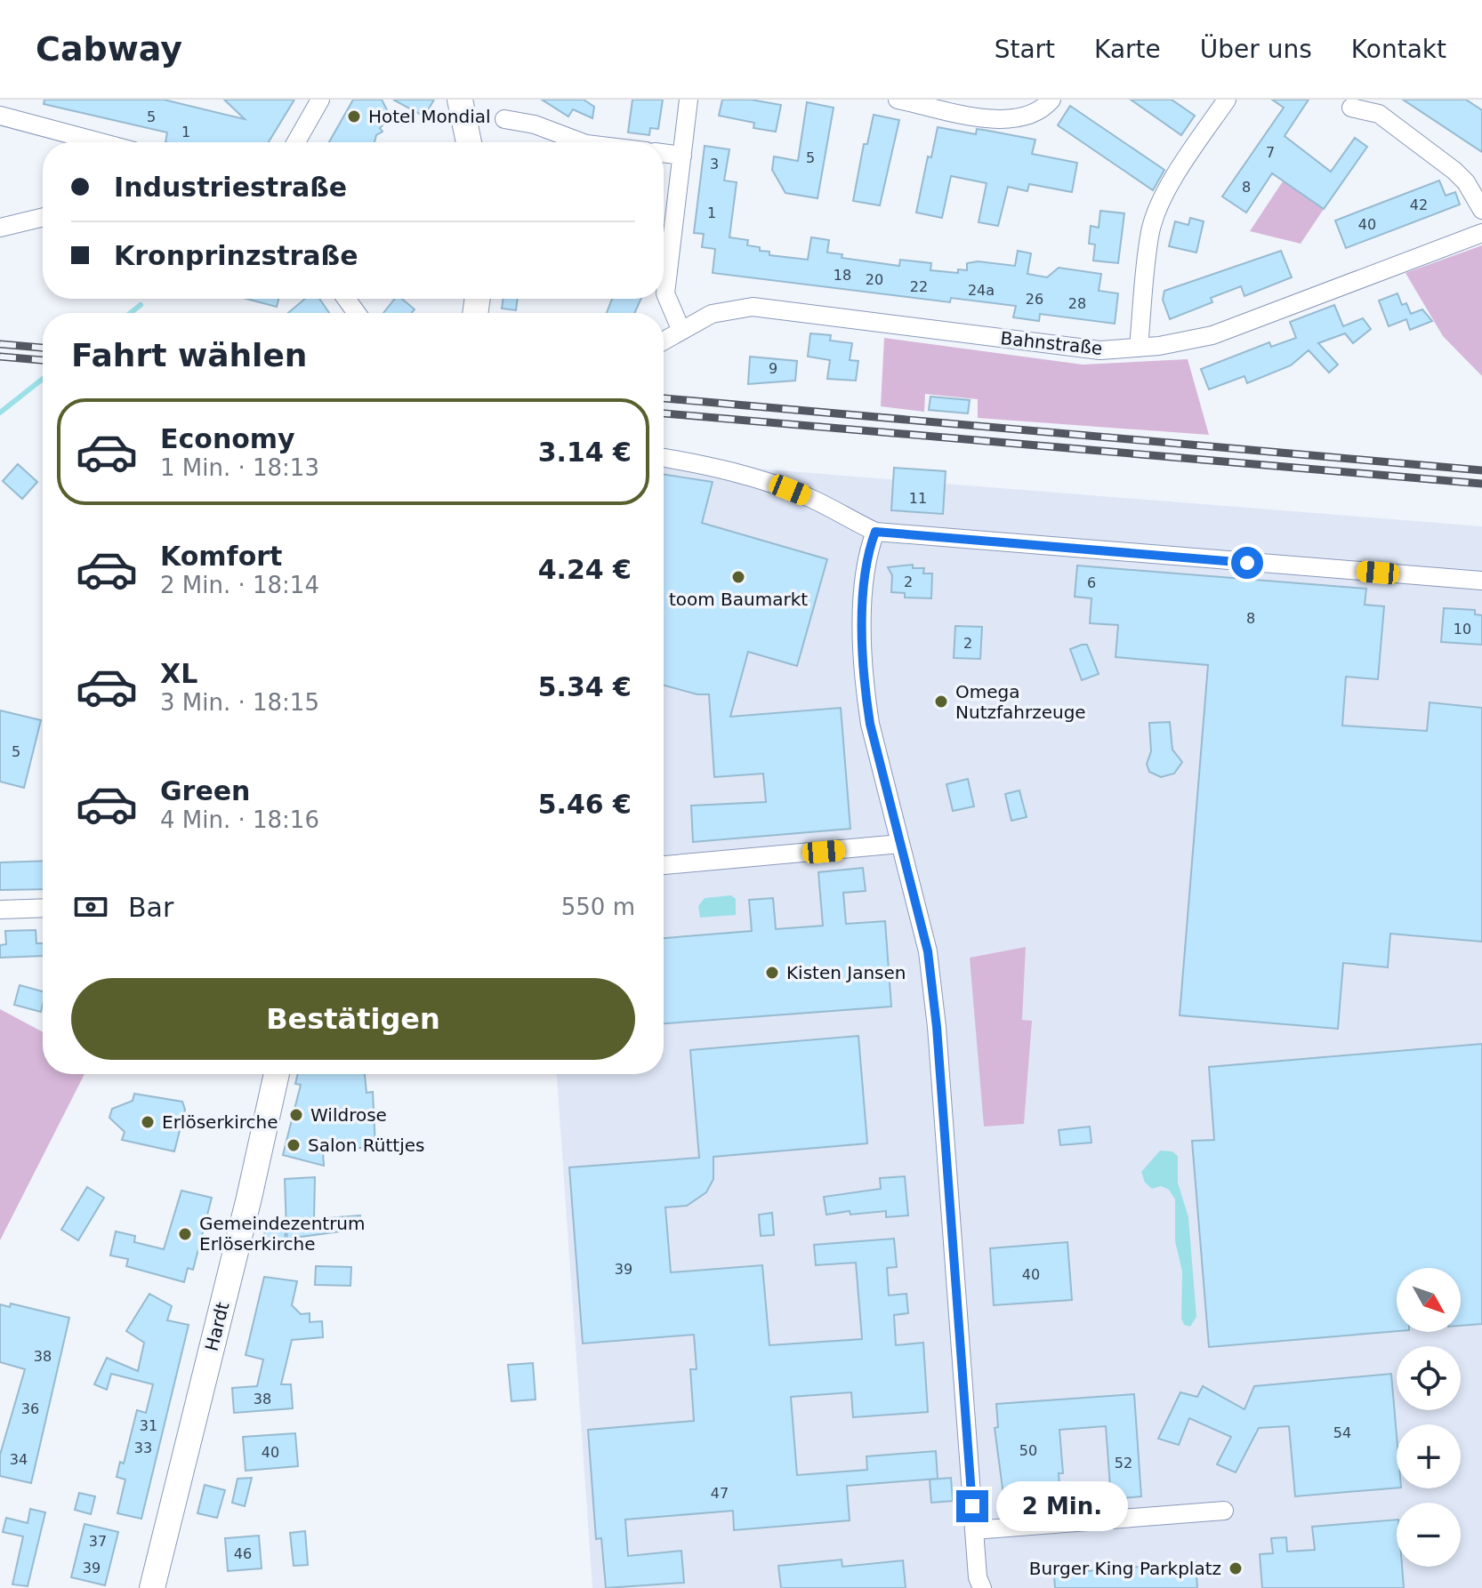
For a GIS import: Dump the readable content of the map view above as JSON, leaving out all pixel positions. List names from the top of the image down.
{
  "streets": {
    "main road": ["Hardt"],
    "street": ["Bahnstraße"]
  },
  "places": [
    "Hotel Mondial",
    "toom Baumarkt",
    "Omega Nutzfahrzeuge",
    "Kisten Jansen",
    "Wildrose",
    "Erlöserkirche",
    "Salon Rüttjes",
    "Gemeindezentrum Erlöserkirche",
    "Burger King Parkplatz"
  ],
  "house_numbers": [
    "5",
    "1",
    "7",
    "5",
    "3",
    "8",
    "42",
    "1",
    "40",
    "18",
    "20",
    "22",
    "24a",
    "26",
    "28",
    "9",
    "11",
    "2",
    "6",
    "8",
    "10",
    "2",
    "5",
    "39",
    "40",
    "38",
    "38",
    "36",
    "31",
    "54",
    "33",
    "50",
    "40",
    "34",
    "52",
    "47",
    "37",
    "46",
    "39"
  ],
  "north": "bottom right",
  "page": {
    "header": "Cabway",
    "nav": [
      "Start",
      "Karte",
      "Über uns",
      "Kontakt"
    ],
    "banner": ["Industriestraße", "Kronprinzstraße"],
    "heading": "Fahrt wählen",
    "list": [
      {
        "name": "Economy",
        "note": "1 Min. · 18:13",
        "value": "3.14 €"
      },
      {
        "name": "Komfort",
        "note": "2 Min. · 18:14",
        "value": "4.24 €"
      },
      {
        "name": "XL",
        "note": "3 Min. · 18:15",
        "value": "5.34 €"
      },
      {
        "name": "Green",
        "note": "4 Min. · 18:16",
        "value": "5.46 €"
      }
    ],
    "pay": ["Bar", "550 m"],
    "buttons": "Bestätigen",
    "map_buttons": ["+", "−"],
    "bubble": "2 Min."
  }
}
